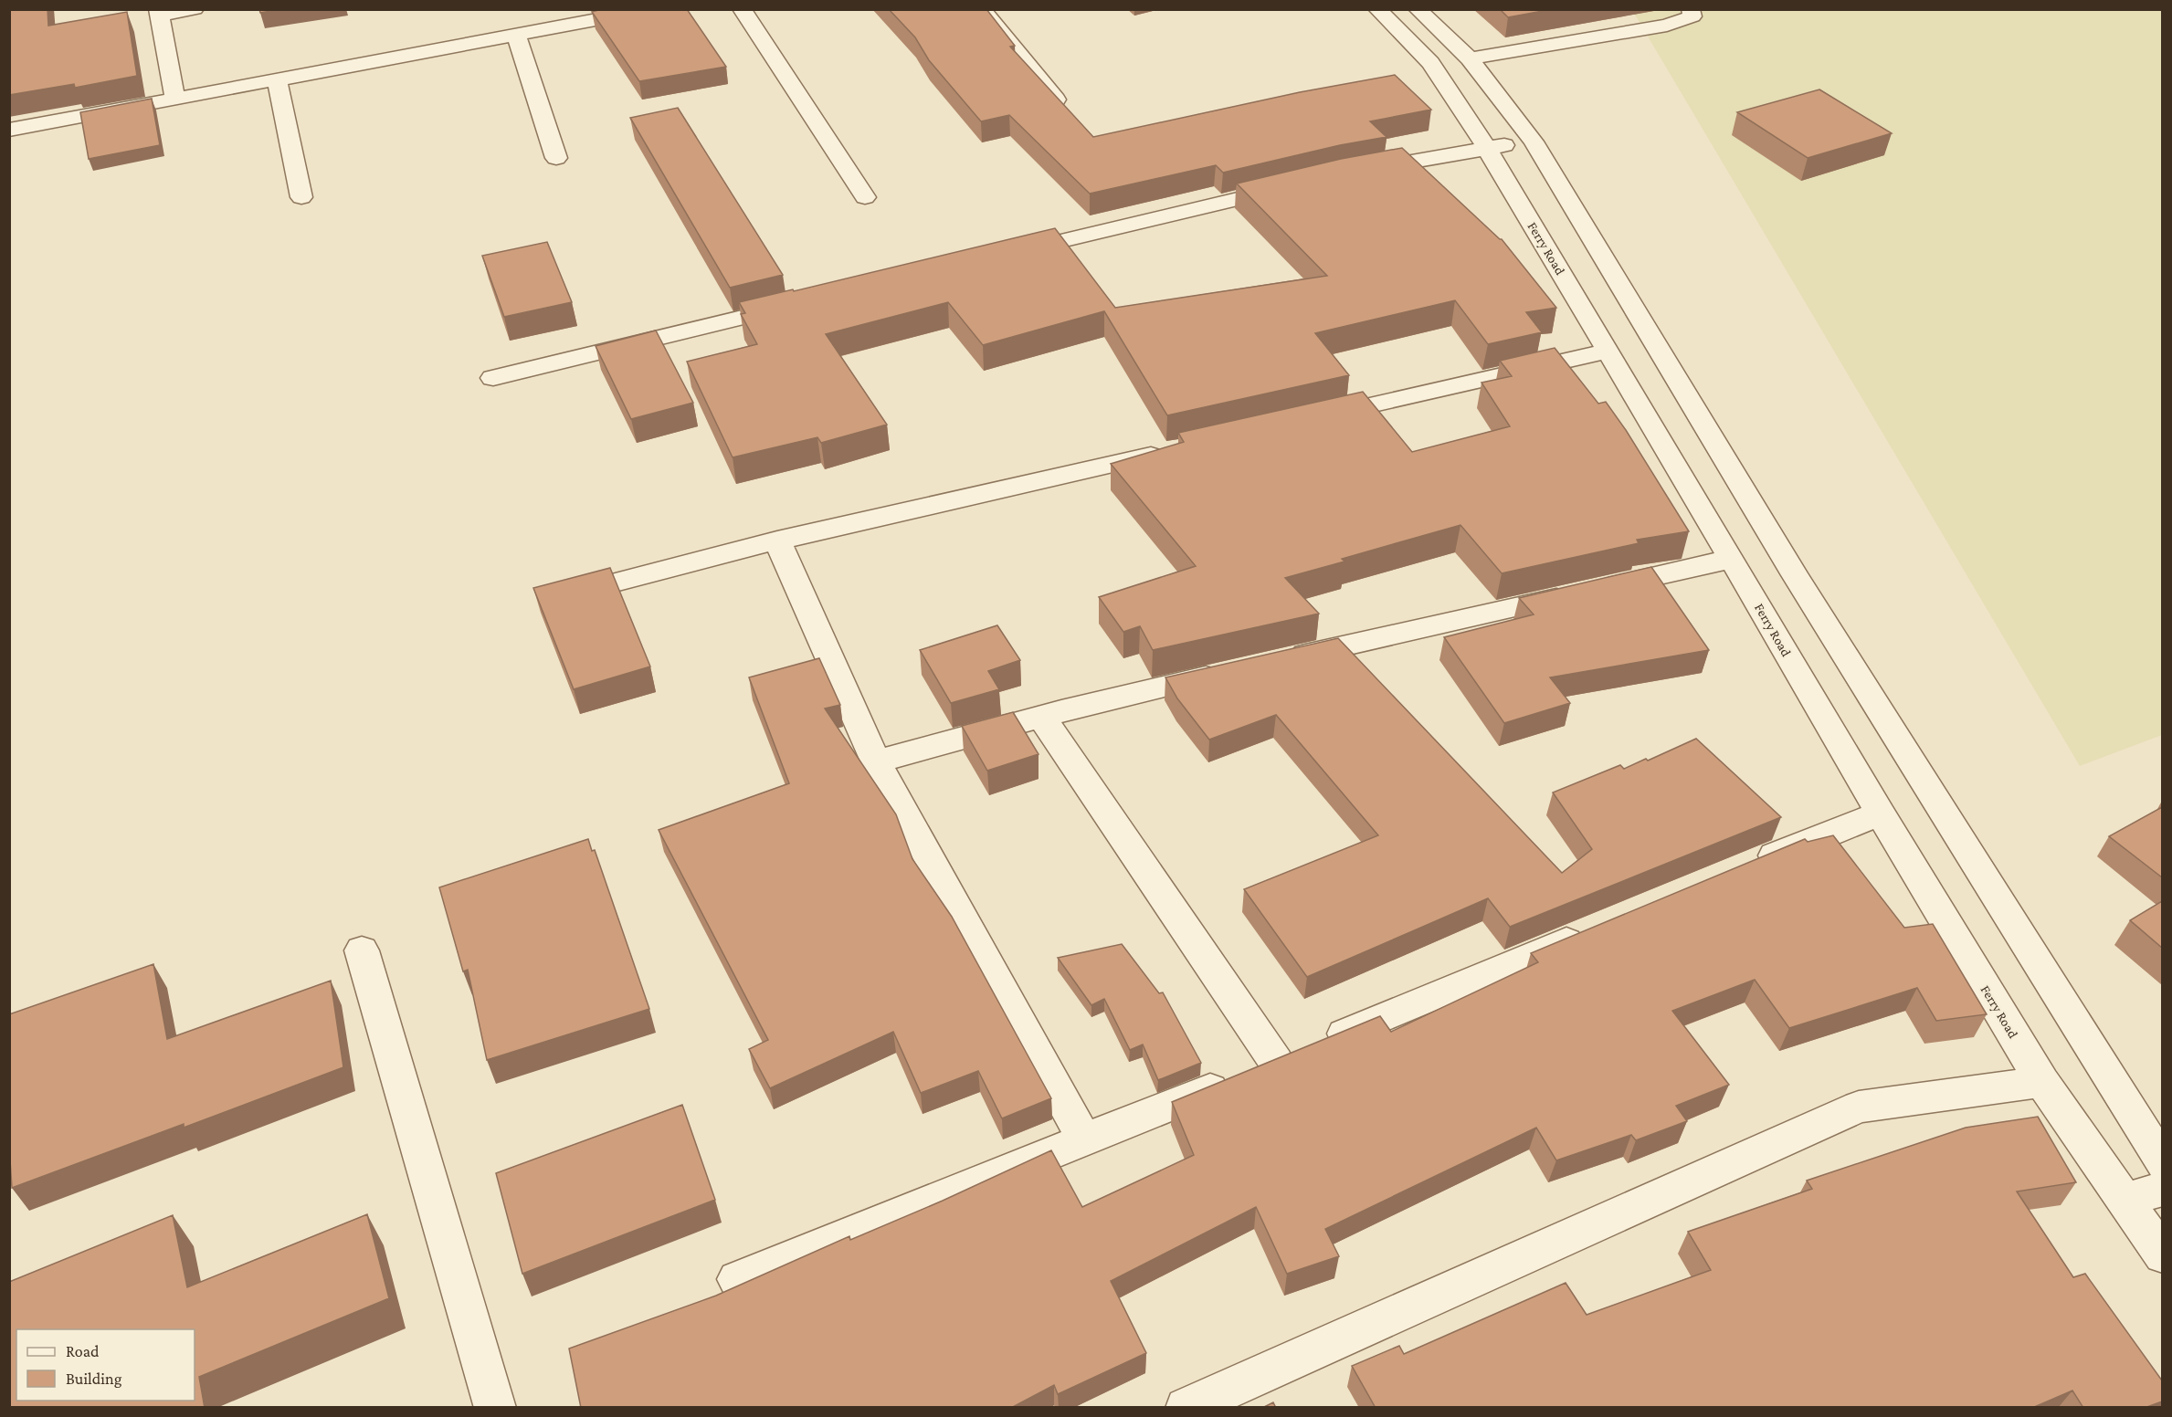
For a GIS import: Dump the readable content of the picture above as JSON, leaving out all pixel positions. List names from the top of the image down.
{
  "streets": {
    "street": ["Ferry Road"]
  },
  "legend": ["Road", "Building"]
}
